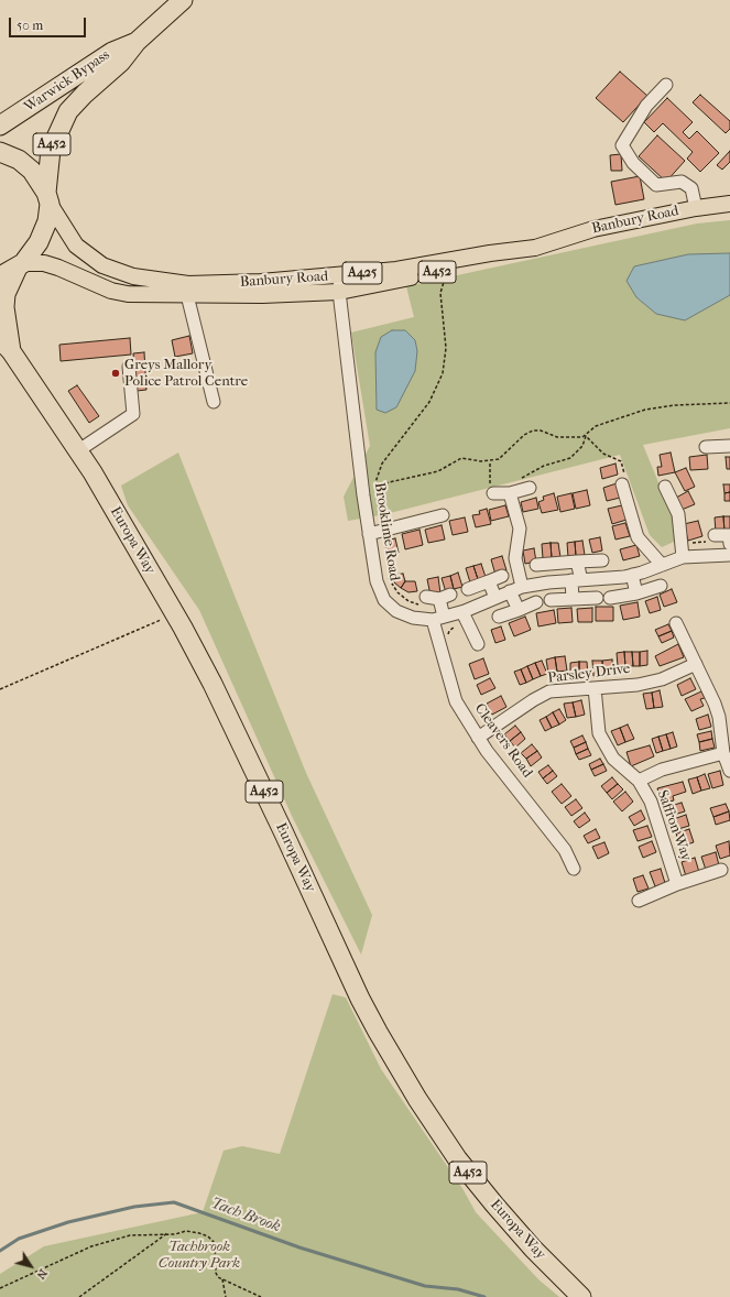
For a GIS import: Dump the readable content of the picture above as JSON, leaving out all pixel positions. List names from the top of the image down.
{
  "streets": {
    "highway": ["Warwick Bypass", "A452", "Europa Way"],
    "main road": ["Banbury Road", "A425"],
    "street": [
      "Brooklime Road",
      "Parsley Drive",
      "Cleavers Road",
      "Saffron Way"
    ]
  },
  "crossings": [
    ["Warwick Bypass", "Banbury Road"],
    ["Warwick Bypass", "Europa Way"],
    ["A452", "Banbury Road"],
    ["A452", "Brooklime Road"],
    ["Banbury Road", "Brooklime Road"],
    ["Brooklime Road", "Cleavers Road"],
    ["Parsley Drive", "Cleavers Road"],
    ["Parsley Drive", "Saffron Way"]
  ],
  "water": ["Tach Brook"],
  "parks": ["Tachbrook Country Park"],
  "places": ["Greys Mallory Police Patrol Centre"],
  "scale_bar": "50 m",
  "north": "bottom right"
}
